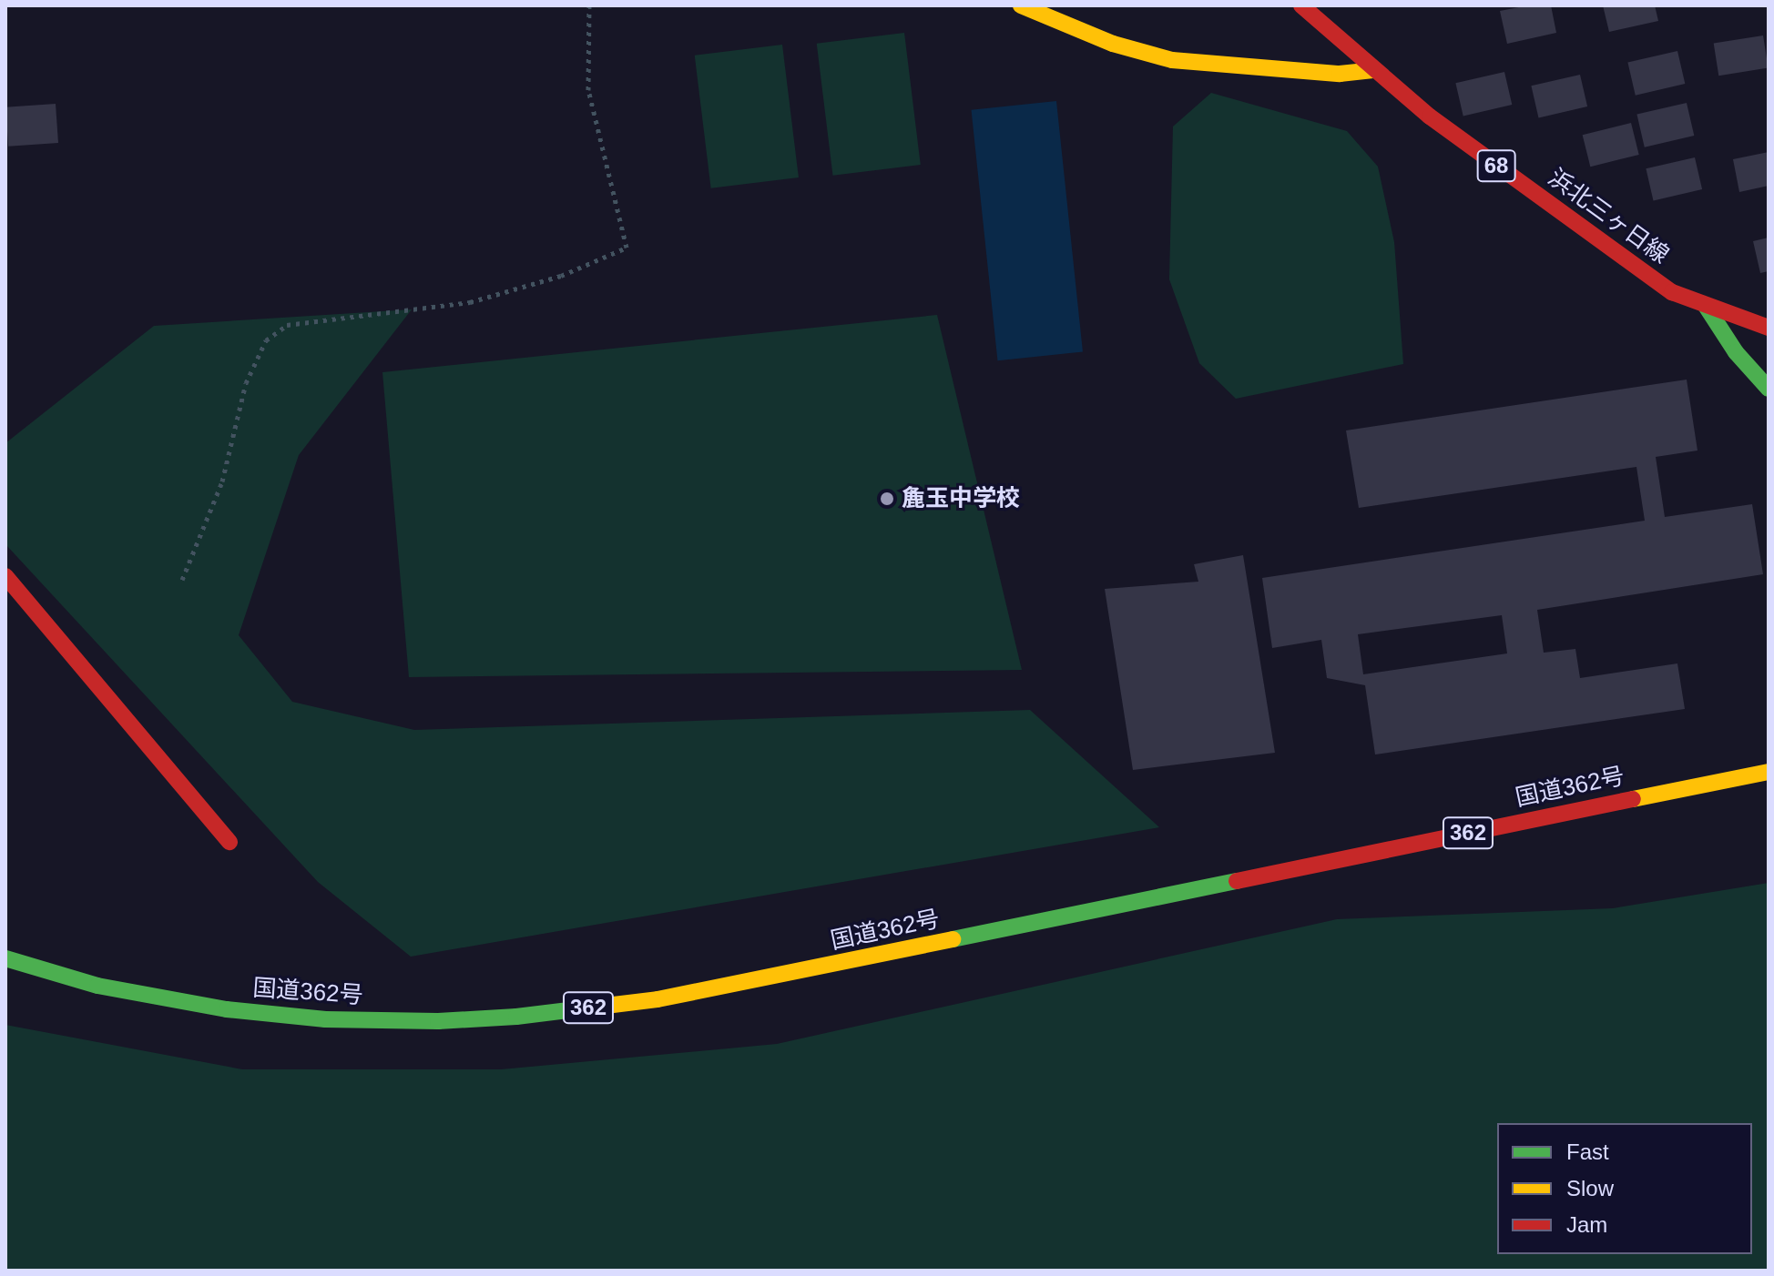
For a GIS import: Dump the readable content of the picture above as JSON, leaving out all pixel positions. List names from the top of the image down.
{
  "streets": {
    "main road": [
      "68",
      "浜北三ヶ日線",
      "国道362号",
      "362"
    ]
  },
  "places": ["麁玉中学校"],
  "legend": ["Fast", "Slow", "Jam"]
}
